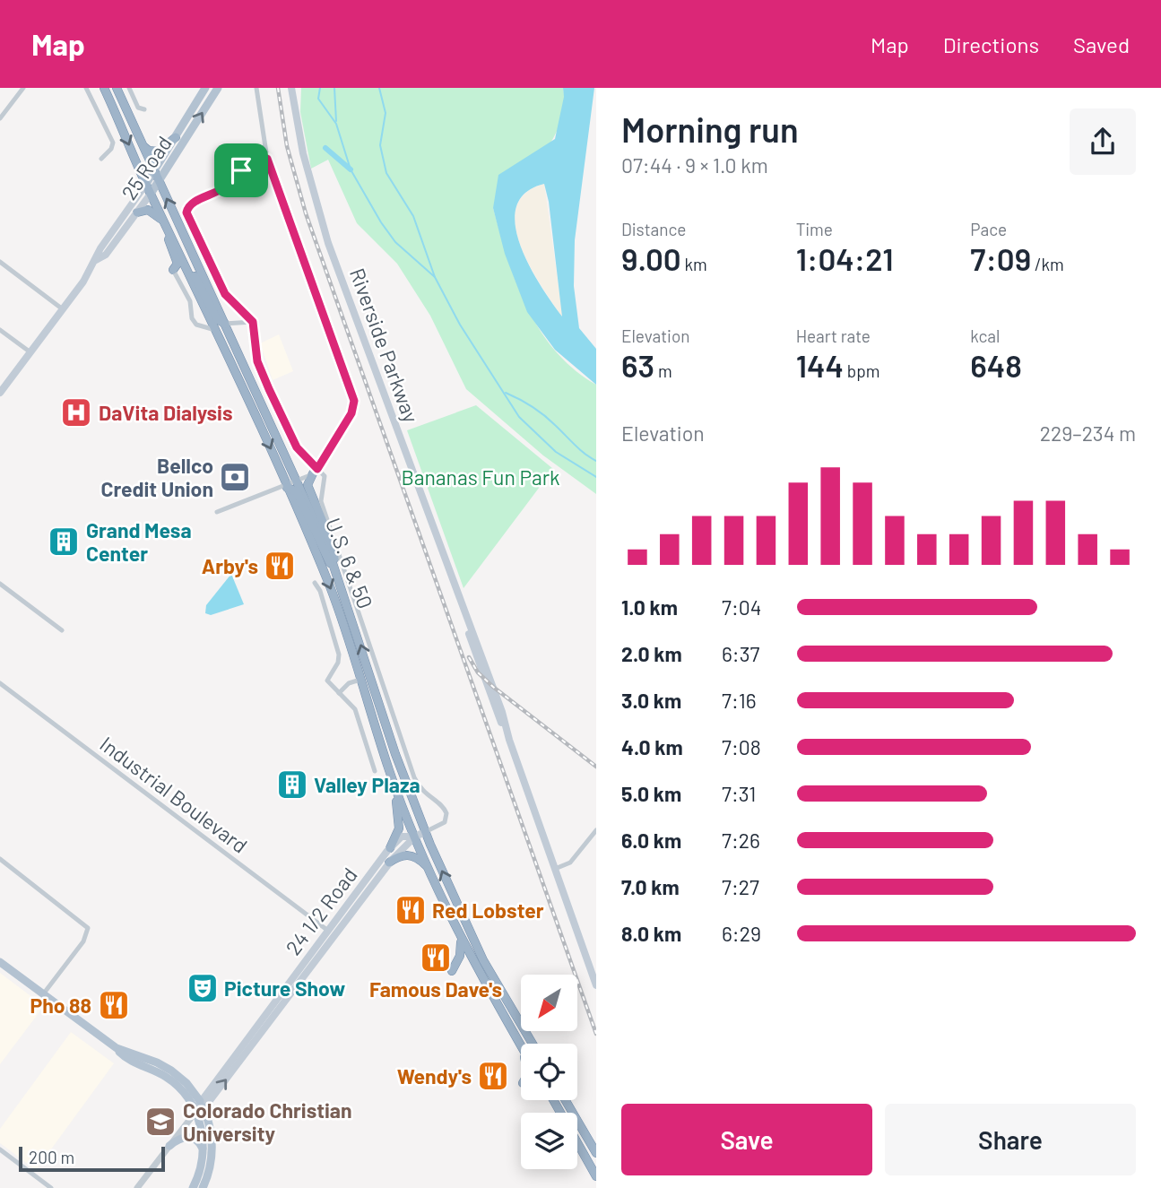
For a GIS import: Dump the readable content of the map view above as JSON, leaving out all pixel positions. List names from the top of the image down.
{
  "streets": {
    "highway": ["U.S. 6 & 50"],
    "main road": ["25 Road", "Riverside Parkway", "24 1/2 Road"],
    "street": ["Industrial Boulevard"]
  },
  "crossings": [
    ["25 Road", "U.S. 6 & 50"],
    ["U.S. 6 & 50", "24 1/2 Road"],
    ["Industrial Boulevard", "24 1/2 Road"]
  ],
  "parks": ["Bananas Fun Park"],
  "places": {
    "hospital": ["DaVita Dialysis"],
    "bank": ["Bellco Credit Union"],
    "building": ["Grand Mesa Center", "Valley Plaza"],
    "restaurant": [
      "Arby's",
      "Red Lobster",
      "Famous Dave's",
      "Pho 88",
      "Wendy's"
    ],
    "theatre": ["Picture Show"],
    "school or university": ["Colorado Christian University"]
  },
  "scale_bar": "200 m",
  "north": "bottom left",
  "page": {
    "header": "Map",
    "nav": ["Map", "Directions", "Saved"],
    "heading": ["Morning run", "07:44 · 9 × 1.0 km"],
    "stats": [
      ["Distance", "9.00 km"],
      ["Time", "1:04:21"],
      ["Pace", "7:09 /km"],
      ["Elevation", "63 m"],
      ["Heart rate", "144 bpm"],
      ["kcal", "648"]
    ],
    "chart": ["Elevation", "229–234 m"],
    "list": [
      {
        "name": "1.0 km",
        "note": "7:04"
      },
      {
        "name": "2.0 km",
        "note": "6:37"
      },
      {
        "name": "3.0 km",
        "note": "7:16"
      },
      {
        "name": "4.0 km",
        "note": "7:08"
      },
      {
        "name": "5.0 km",
        "note": "7:31"
      },
      {
        "name": "6.0 km",
        "note": "7:26"
      },
      {
        "name": "7.0 km",
        "note": "7:27"
      },
      {
        "name": "8.0 km",
        "note": "6:29"
      }
    ],
    "buttons": ["Save", "Share"],
    "scale": "200 m"
  }
}
